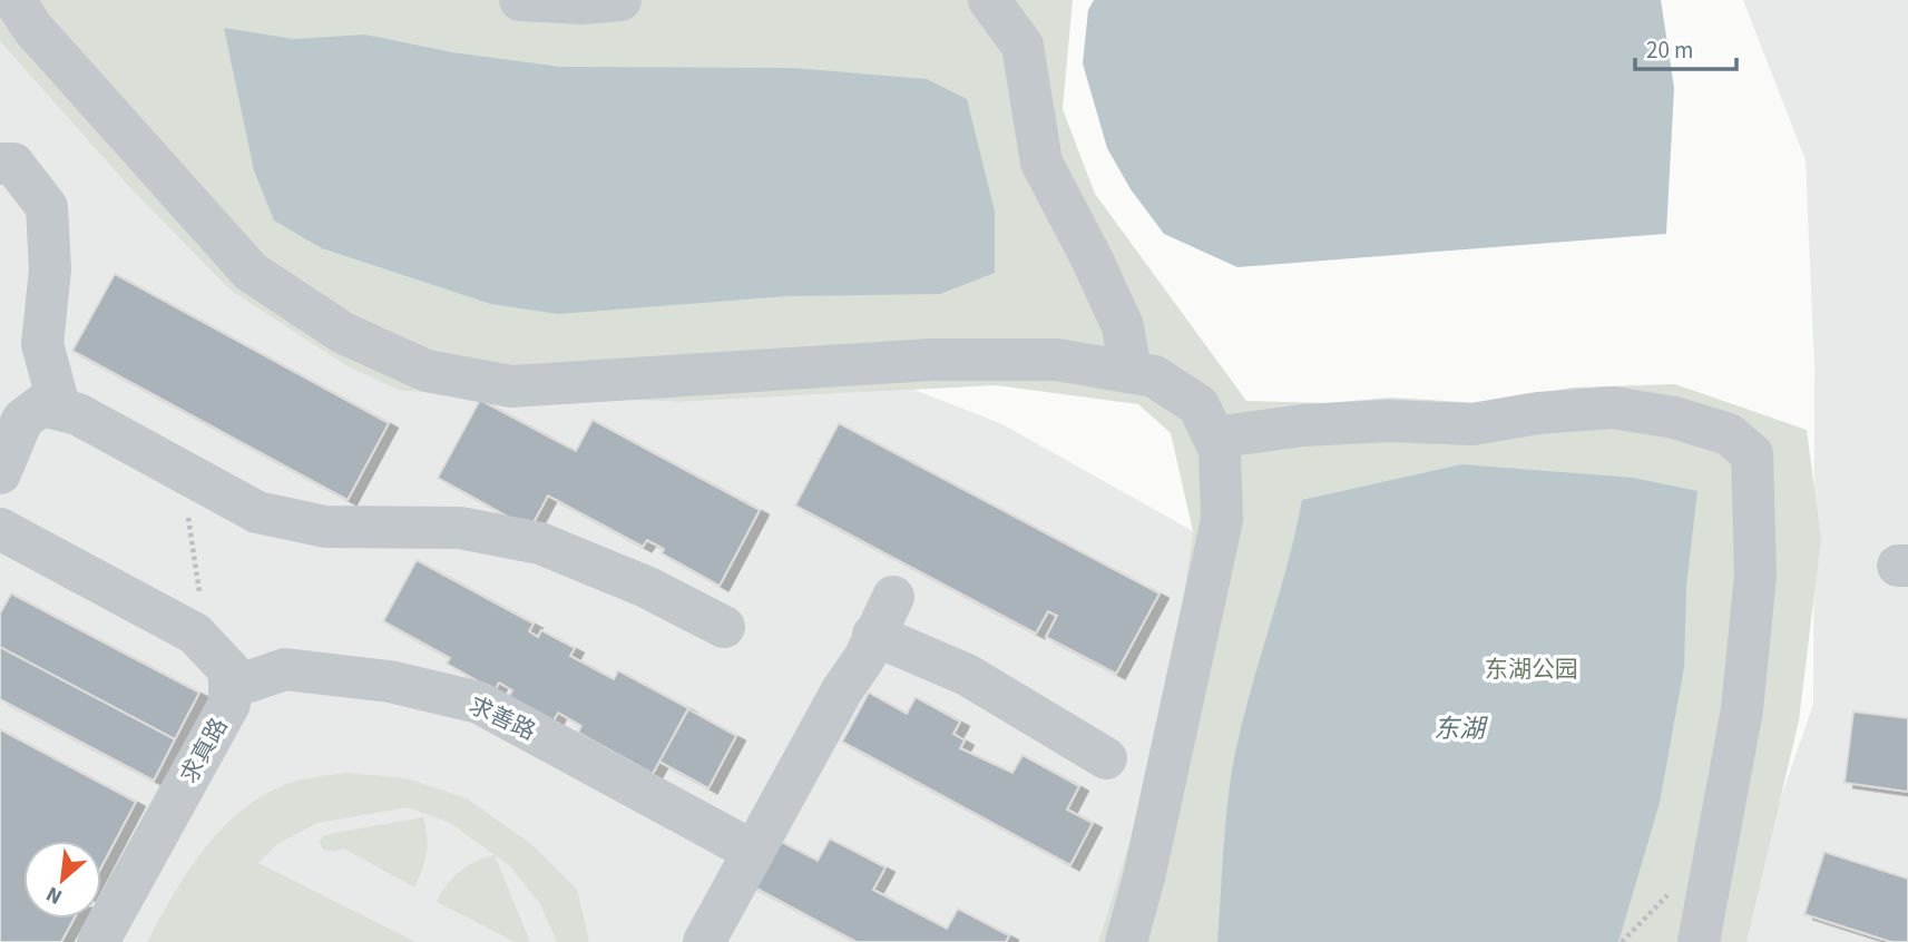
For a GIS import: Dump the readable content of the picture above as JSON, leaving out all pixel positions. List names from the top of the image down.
{
  "streets": {
    "street": ["求善路", "求真路"]
  },
  "crossings": [
    ["求善路", "求真路"]
  ],
  "water": ["东湖"],
  "parks": ["东湖公园"],
  "scale_bar": "20 m",
  "north": "bottom left"
}
